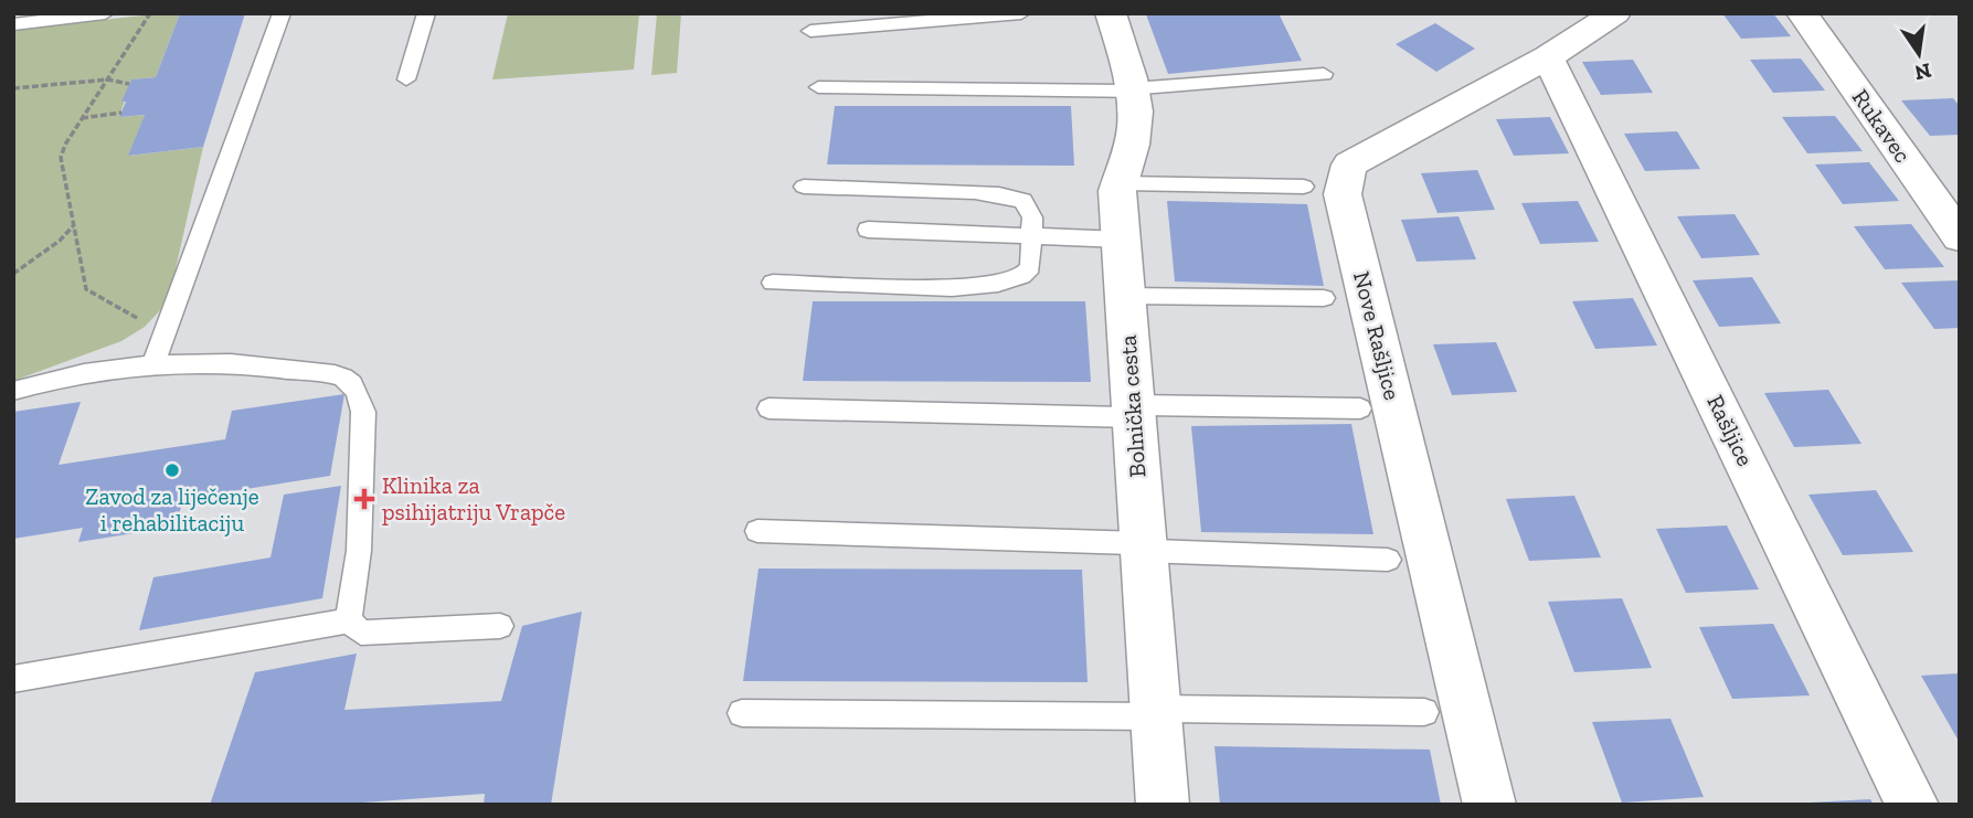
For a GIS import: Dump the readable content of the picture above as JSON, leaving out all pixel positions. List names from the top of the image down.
{
  "streets": {
    "street": [
      "Rukavec",
      "Nove Rašljice",
      "Bolnička cesta",
      "Rašljice"
    ]
  },
  "crossings": [
    ["Nove Rašljice", "Rašljice"]
  ],
  "places": {
    "other": ["Zavod za liječenje i rehabilitaciju"],
    "health": ["Klinika za psihijatriju Vrapče"]
  },
  "north": "bottom"
}
